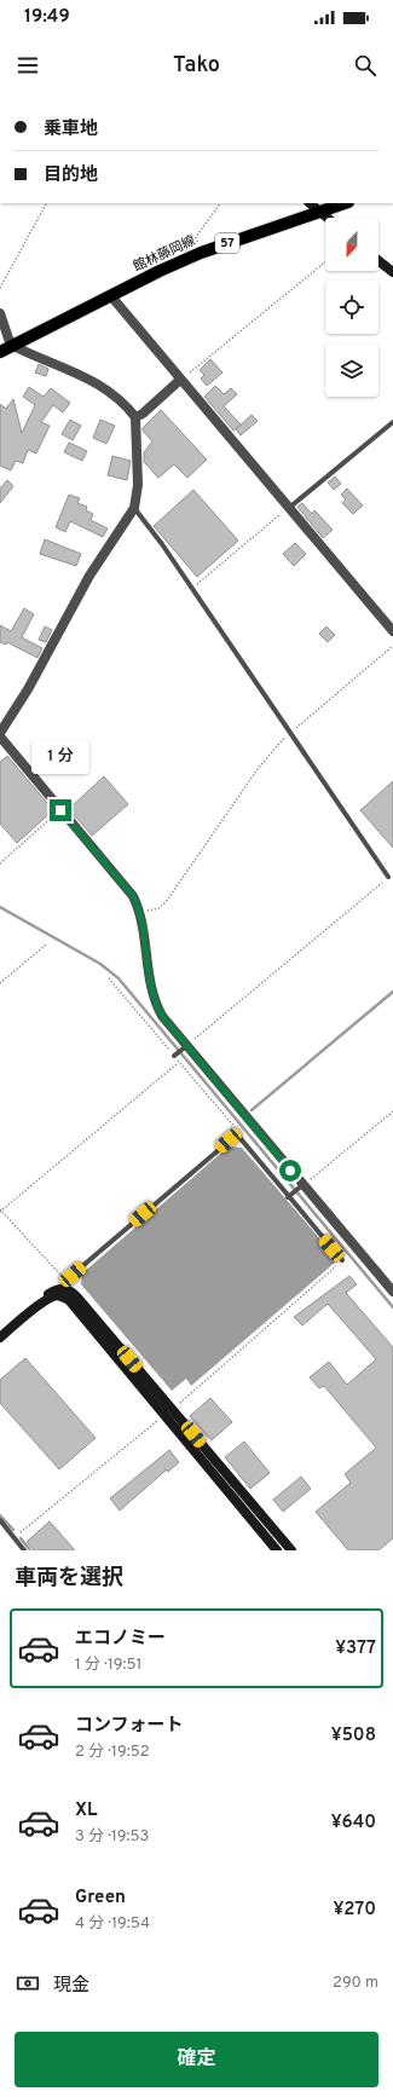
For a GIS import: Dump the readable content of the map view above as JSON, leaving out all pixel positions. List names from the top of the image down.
{
  "streets": {
    "main road": ["57", "館林藤岡線"]
  },
  "north": "bottom",
  "page": {
    "status": "19:49",
    "header": "Tako",
    "banner": ["乗車地", "目的地"],
    "bubble": "1 分",
    "heading": "車両を選択",
    "list": [
      {
        "name": "エコノミー",
        "note": "1 分 · 19:51",
        "value": "¥377"
      },
      {
        "name": "コンフォート",
        "note": "2 分 · 19:52",
        "value": "¥508"
      },
      {
        "name": "XL",
        "note": "3 分 · 19:53",
        "value": "¥640"
      },
      {
        "name": "Green",
        "note": "4 分 · 19:54",
        "value": "¥270"
      }
    ],
    "pay": ["現金", "290 m"],
    "buttons": "確定"
  }
}
